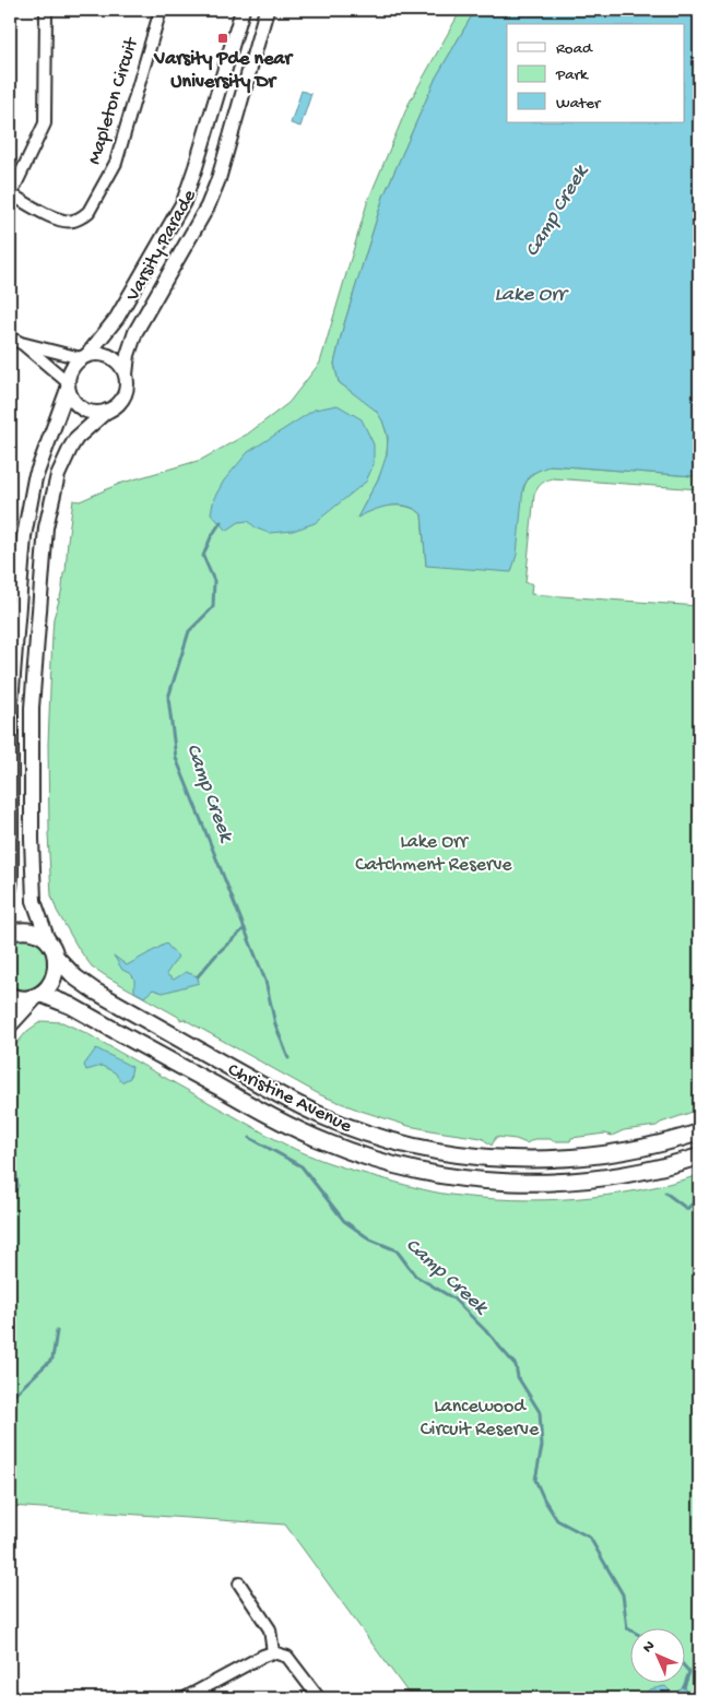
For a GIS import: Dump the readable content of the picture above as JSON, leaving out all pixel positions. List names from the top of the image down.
{
  "streets": {
    "main road": ["Christine Avenue"],
    "street": ["Mapleton Circuit", "Varsity Parade"]
  },
  "water": ["Camp Creek", "Lake Orr"],
  "parks": ["Lake Orr Catchment Reserve", "Lancewood Circuit Reserve"],
  "places": {
    "transit": ["Varsity Pde near University Dr"]
  },
  "legend": ["Road", "Park", "Water"],
  "north": "top left"
}
